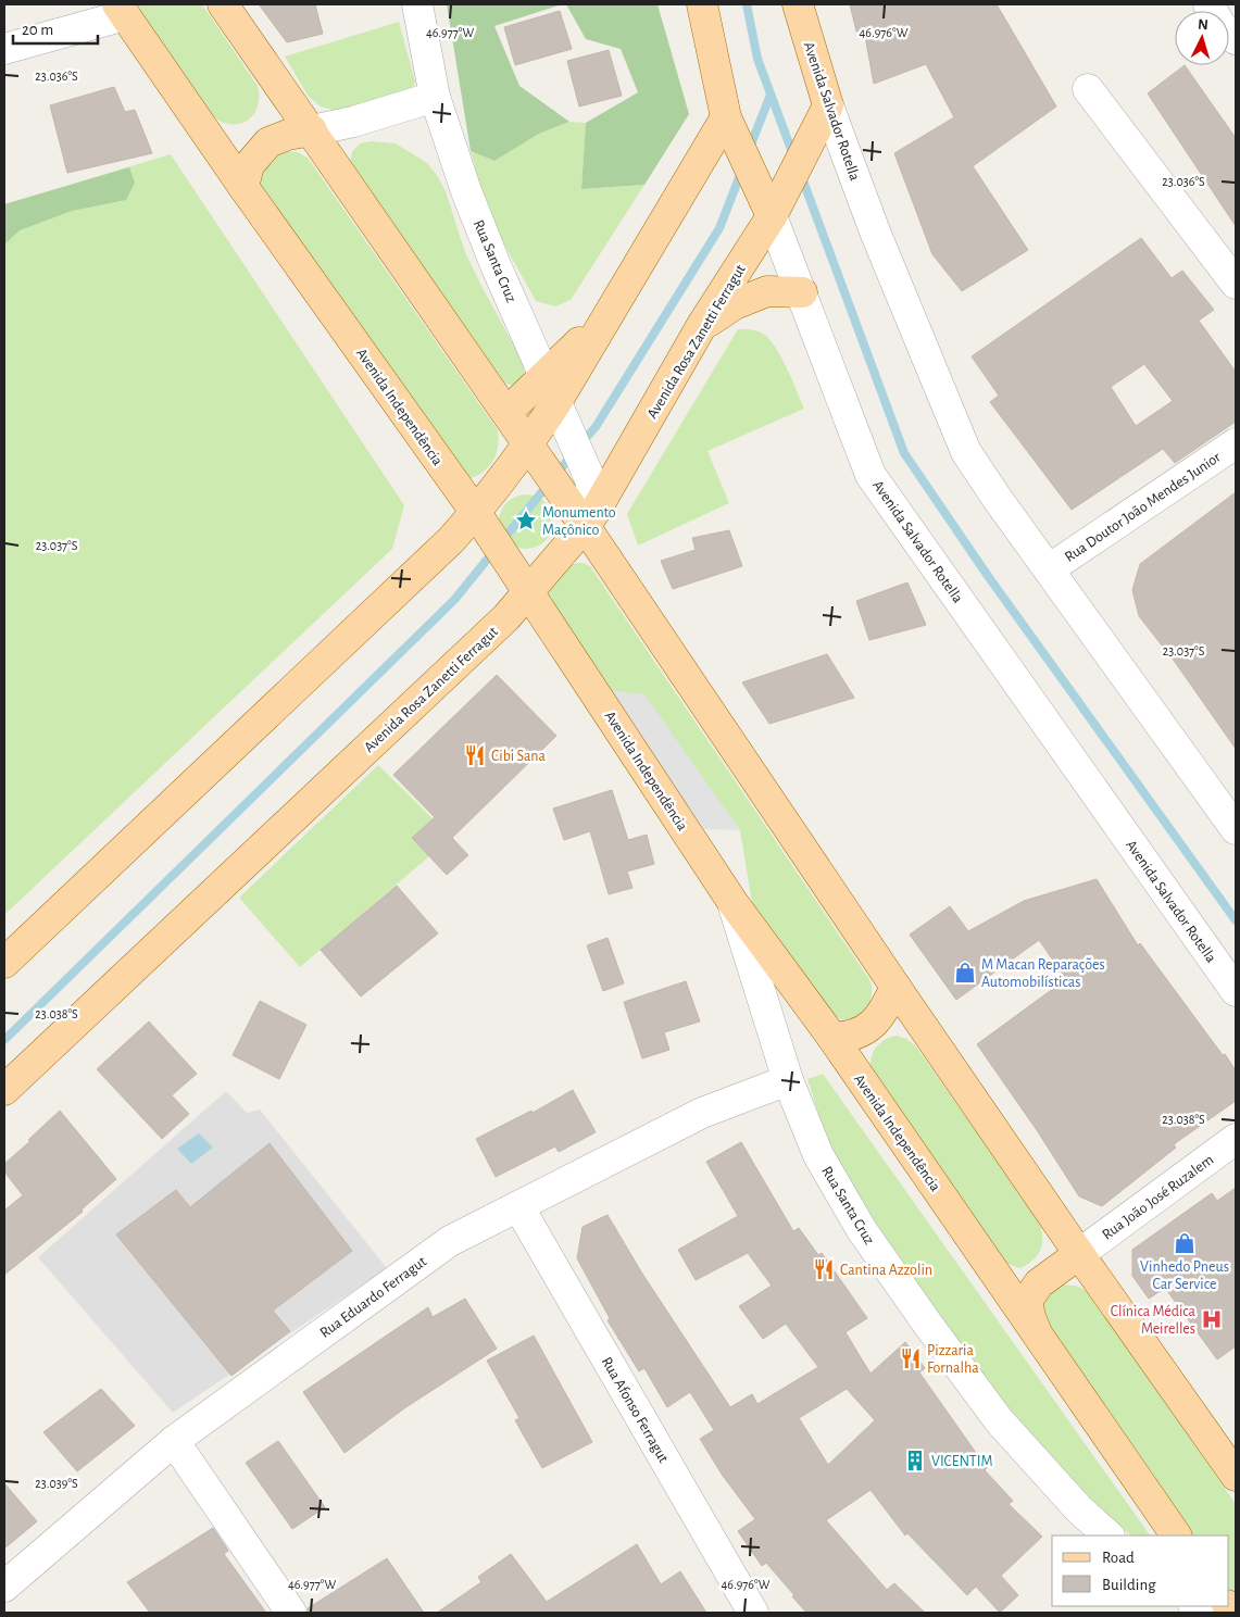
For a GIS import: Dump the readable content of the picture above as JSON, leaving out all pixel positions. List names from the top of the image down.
{
  "streets": {
    "main road": ["Avenida Salvador Rotella", "Avenida Rosa Zanetti Ferragut", "Avenida Independência"],
    "street": [
      "Rua Santa Cruz",
      "Rua Doutor João Mendes Junior",
      "Rua João José Ruzalem",
      "Rua Eduardo Ferragut",
      "Rua Afonso Ferragut"
    ]
  },
  "crossings": [
    ["Avenida Salvador Rotella", "Avenida Rosa Zanetti Ferragut"],
    ["Avenida Salvador Rotella", "Rua Doutor João Mendes Junior"],
    ["Rua Santa Cruz", "Avenida Rosa Zanetti Ferragut"],
    ["Rua Santa Cruz", "Avenida Independência"],
    ["Rua Santa Cruz", "Rua Eduardo Ferragut"],
    ["Avenida Rosa Zanetti Ferragut", "Avenida Independência"],
    ["Rua Eduardo Ferragut", "Rua Afonso Ferragut"]
  ],
  "places": {
    "place": ["Monumento Maçônico"],
    "restaurant": ["Cibi Sana", "Cantina Azzolin", "Pizzaria Fornalha"],
    "shop": ["M Macan Reparações Automobilísticas", "Vinhedo Pneus Car Service"],
    "hospital": ["Clínica Médica Meirelles"],
    "building": ["VICENTIM"]
  },
  "legend": ["Road", "Building"],
  "scale_bar": "20 m",
  "north": "top",
  "coordinates": [
    "46.977°W",
    "46.976°W",
    "23.036°S",
    "23.037°S",
    "23.038°S",
    "23.039°S"
  ]
}
